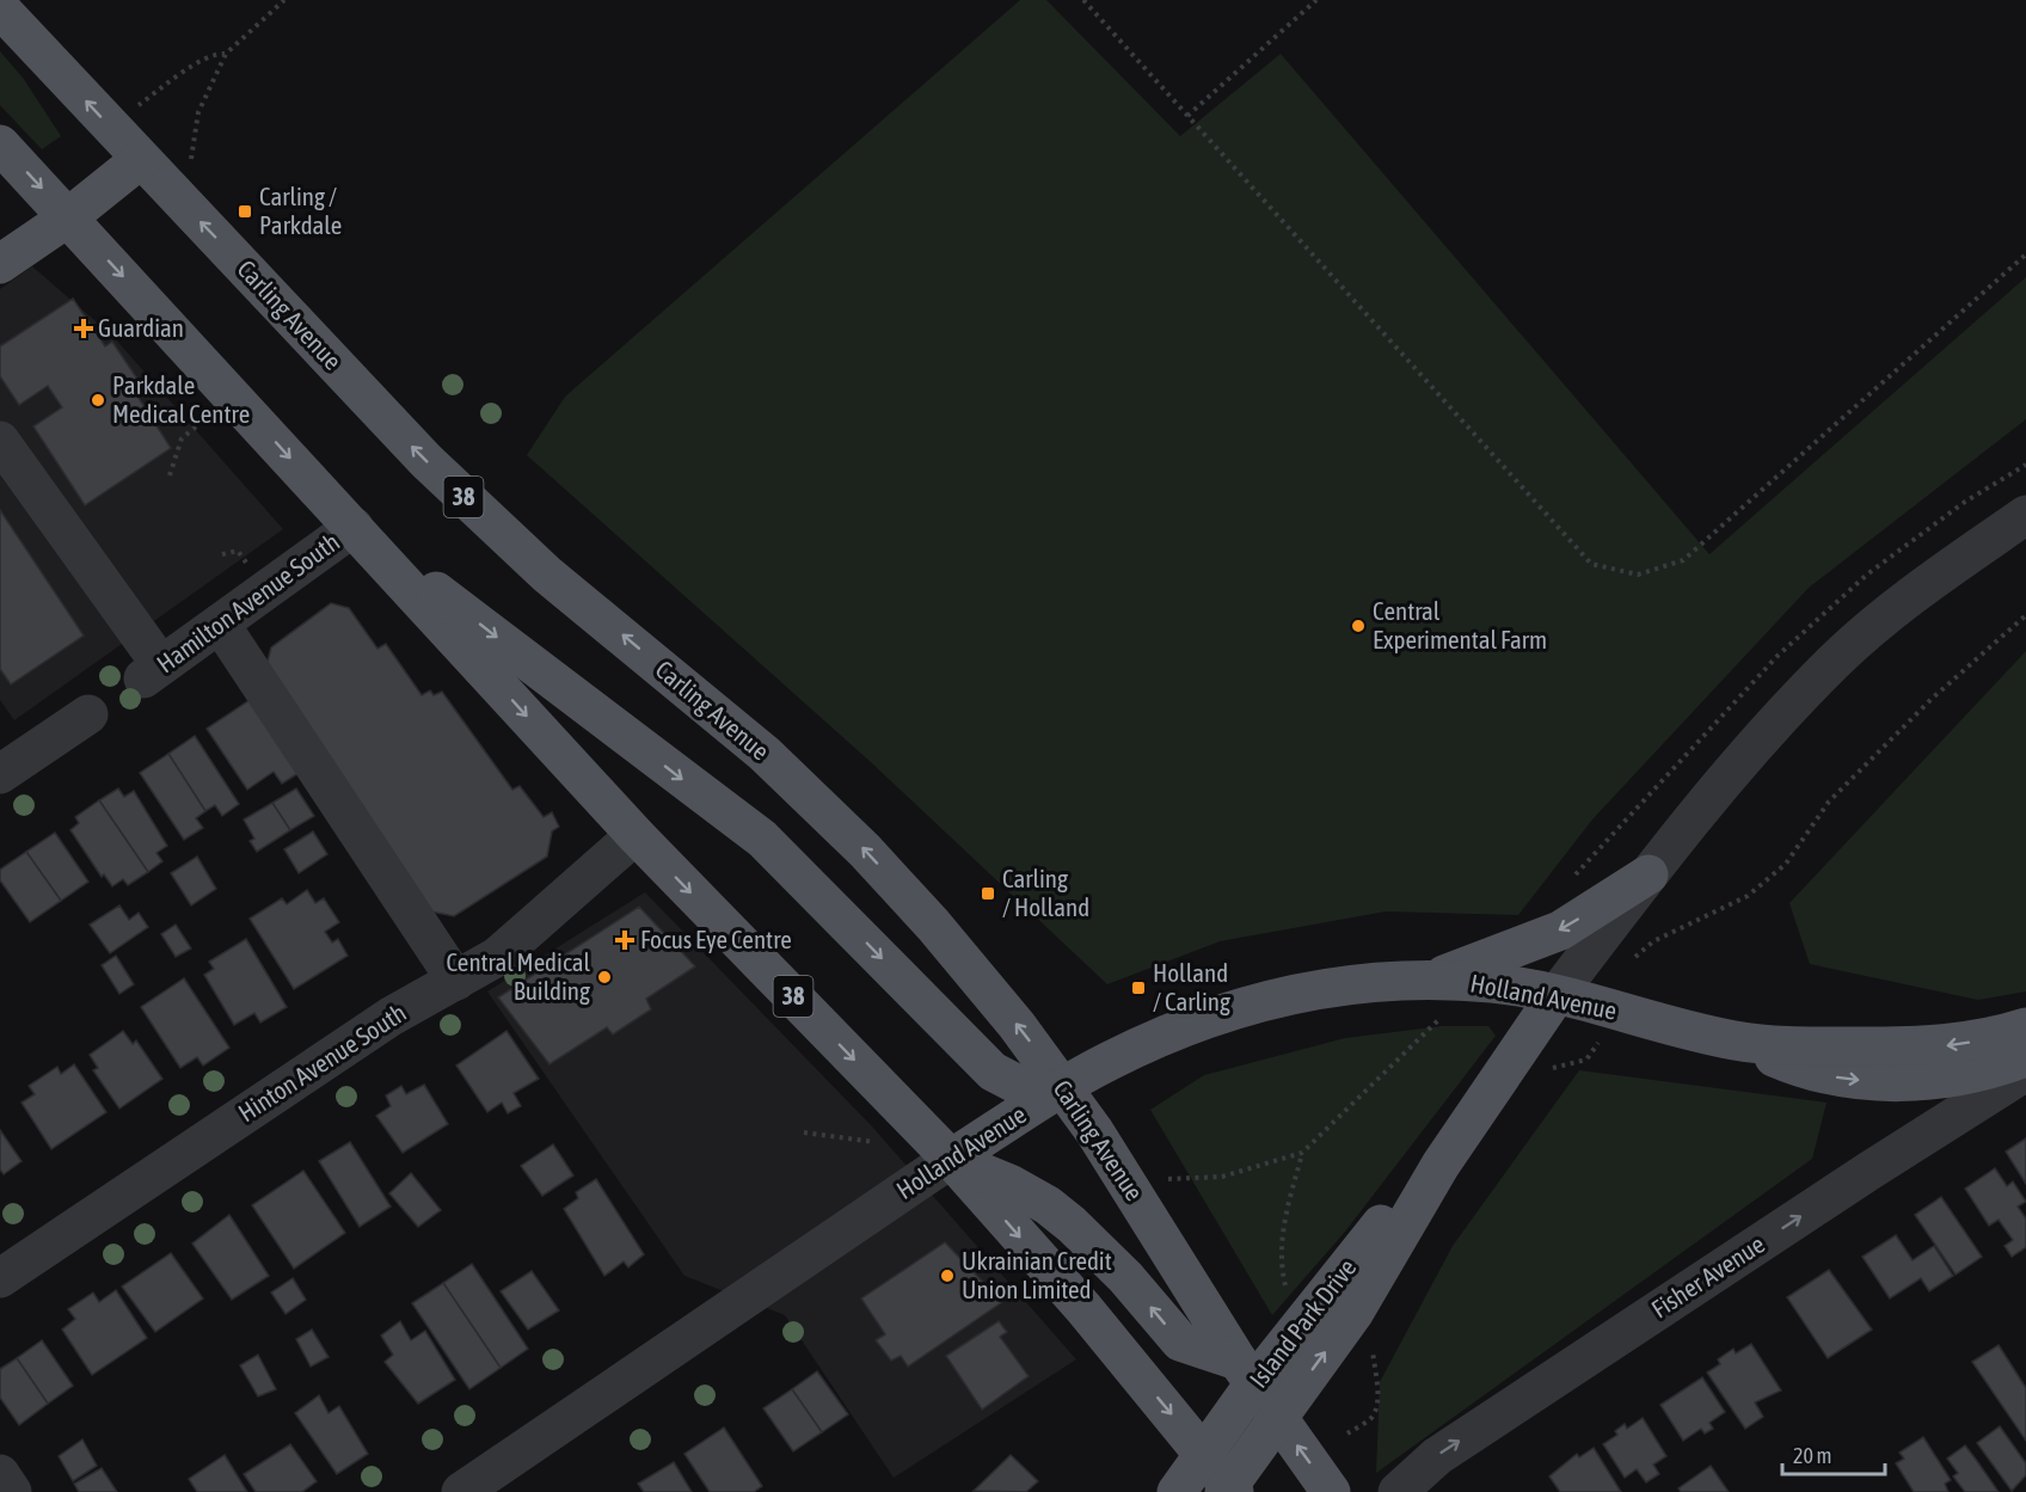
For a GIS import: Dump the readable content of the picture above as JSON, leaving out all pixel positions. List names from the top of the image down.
{
  "streets": {
    "main road": [
      "Carling Avenue",
      "38",
      "Holland Avenue",
      "Island Park Drive"
    ],
    "street": ["Hamilton Avenue South", "Hinton Avenue South", "Fisher Avenue"]
  },
  "crossings": [
    ["Carling Avenue", "Holland Avenue"],
    ["Carling Avenue", "Island Park Drive"],
    ["38", "Hamilton Avenue South"],
    ["38", "Holland Avenue"],
    ["38", "Hinton Avenue South"],
    ["38", "Island Park Drive"],
    ["Holland Avenue", "Island Park Drive"]
  ],
  "one_way": ["Fisher Avenue"],
  "places": {
    "transit": ["Carling / Parkdale", "Carling / Holland", "Holland / Carling"],
    "health": ["Guardian", "Focus Eye Centre"],
    "other": [
      "Parkdale Medical Centre",
      "Central Experimental Farm",
      "Central Medical Building",
      "Ukrainian Credit Union Limited"
    ]
  },
  "scale_bar": "20 m"
}
